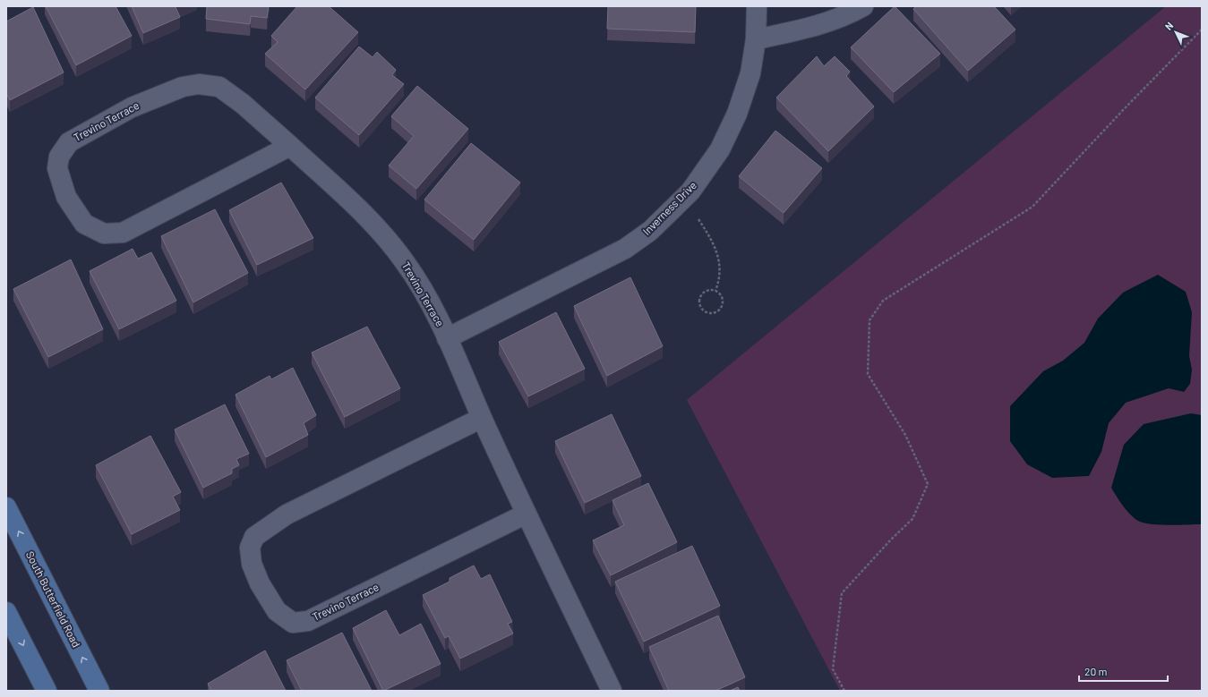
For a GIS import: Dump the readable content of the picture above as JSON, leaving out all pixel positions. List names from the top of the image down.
{
  "streets": {
    "main road": ["South Butterfield Road"],
    "street": ["Trevino Terrace", "Inverness Drive"]
  },
  "crossings": [
    ["Trevino Terrace", "Inverness Drive"]
  ],
  "scale_bar": "20 m",
  "north": "top left"
}
